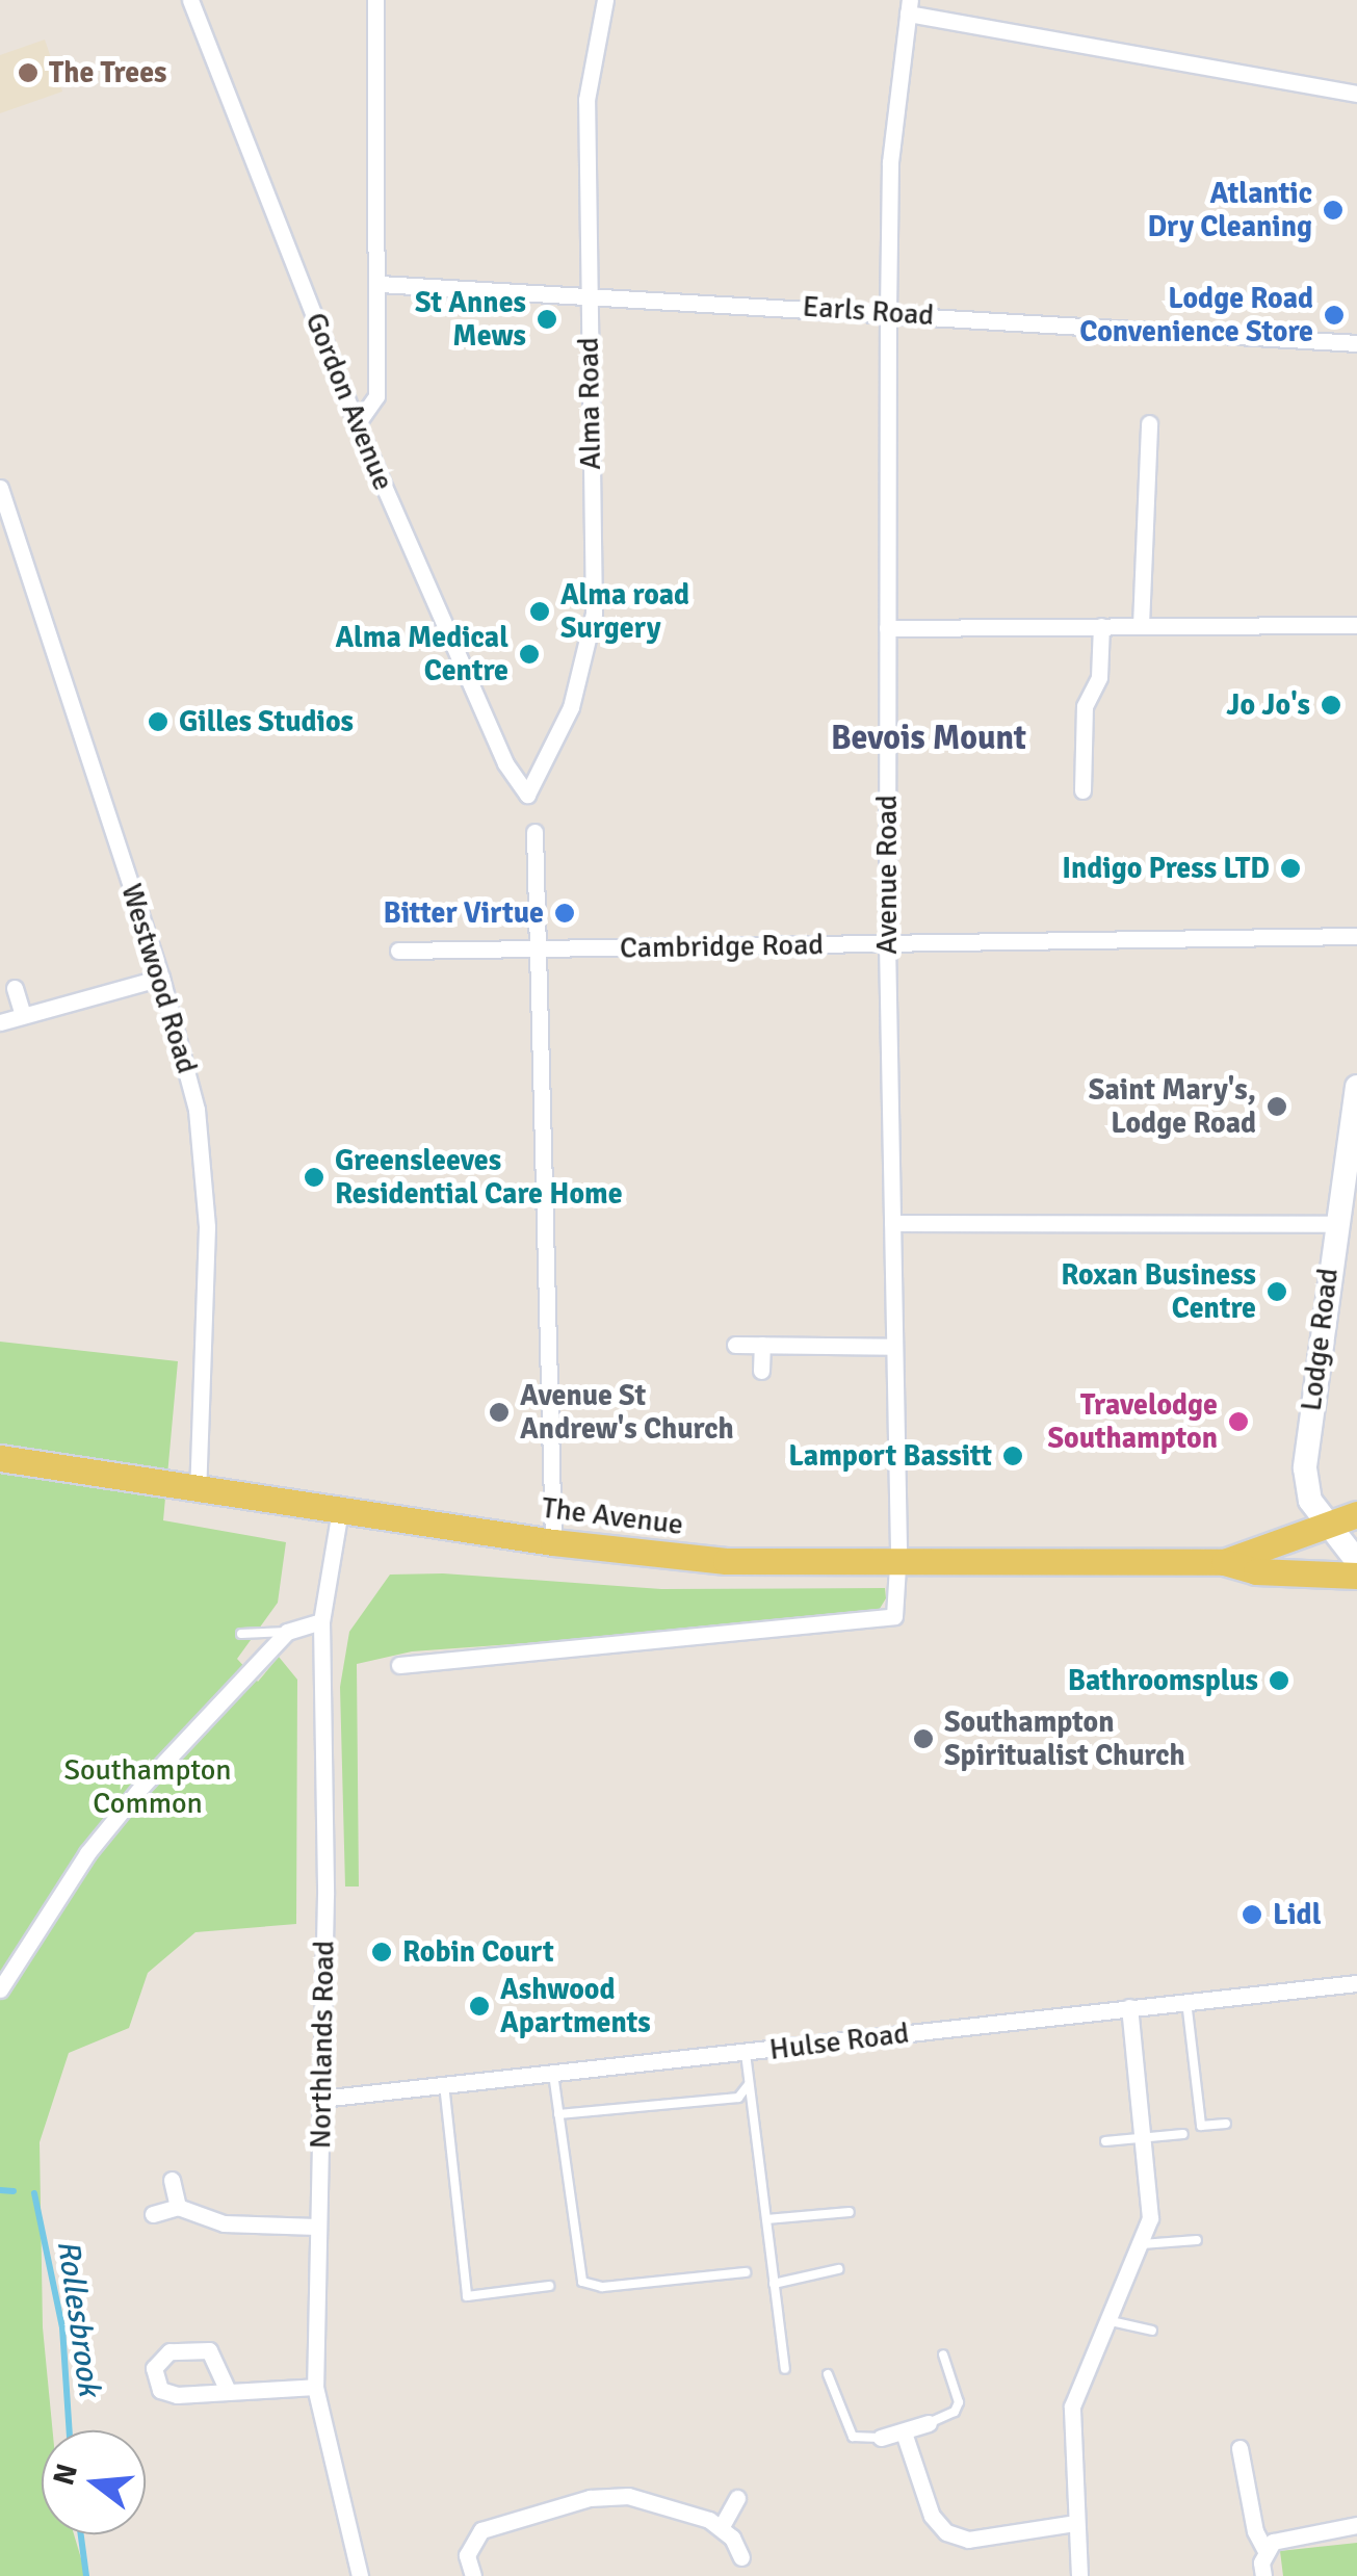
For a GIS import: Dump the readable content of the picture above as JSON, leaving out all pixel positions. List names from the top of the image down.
{
  "streets": {
    "main road": ["The Avenue"],
    "street": [
      "Earls Road",
      "Gordon Avenue",
      "Alma Road",
      "Avenue Road",
      "Cambridge Road",
      "Westwood Road",
      "Lodge Road",
      "Hulse Road",
      "Northlands Road"
    ]
  },
  "crossings": [
    ["Earls Road", "Alma Road"],
    ["Earls Road", "Avenue Road"],
    ["Gordon Avenue", "Alma Road"],
    ["Avenue Road", "Cambridge Road"],
    ["Avenue Road", "The Avenue"],
    ["Westwood Road", "The Avenue"],
    ["Lodge Road", "The Avenue"],
    ["The Avenue", "Northlands Road"],
    ["Hulse Road", "Northlands Road"]
  ],
  "districts": ["Bevois Mount"],
  "water": ["Rollesbrook"],
  "parks": ["Southampton Common"],
  "places": [
    "The Trees",
    "Atlantic Dry Cleaning",
    "Lodge Road Convenience Store",
    "St Annes Mews",
    "Alma road Surgery",
    "Alma Medical Centre",
    "Jo Jo's",
    "Gilles Studios",
    "Indigo Press LTD",
    "Bitter Virtue",
    "Saint Mary's, Lodge Road",
    "Greensleeves Residential Care Home",
    "Roxan Business Centre",
    "Avenue St Andrew's Church",
    "Travelodge Southampton",
    "Lamport Bassitt",
    "Bathroomsplus",
    "Southampton Spiritualist Church",
    "Lidl",
    "Robin Court",
    "Ashwood Apartments"
  ],
  "north": "left"
}
